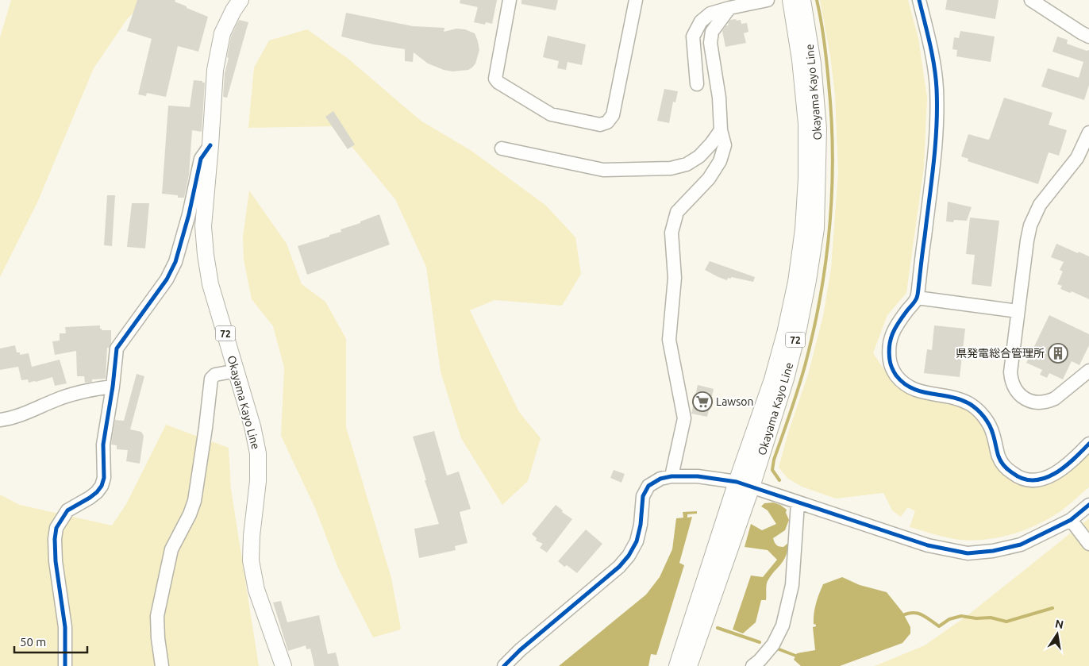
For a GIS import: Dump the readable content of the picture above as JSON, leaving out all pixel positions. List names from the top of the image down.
{
  "streets": {
    "main road": ["Okayama Kayo Line", "72"]
  },
  "places": {
    "building": ["県発電総合管理所"],
    "supermarket": ["Lawson"]
  },
  "scale_bar": "50 m",
  "north": "top"
}
